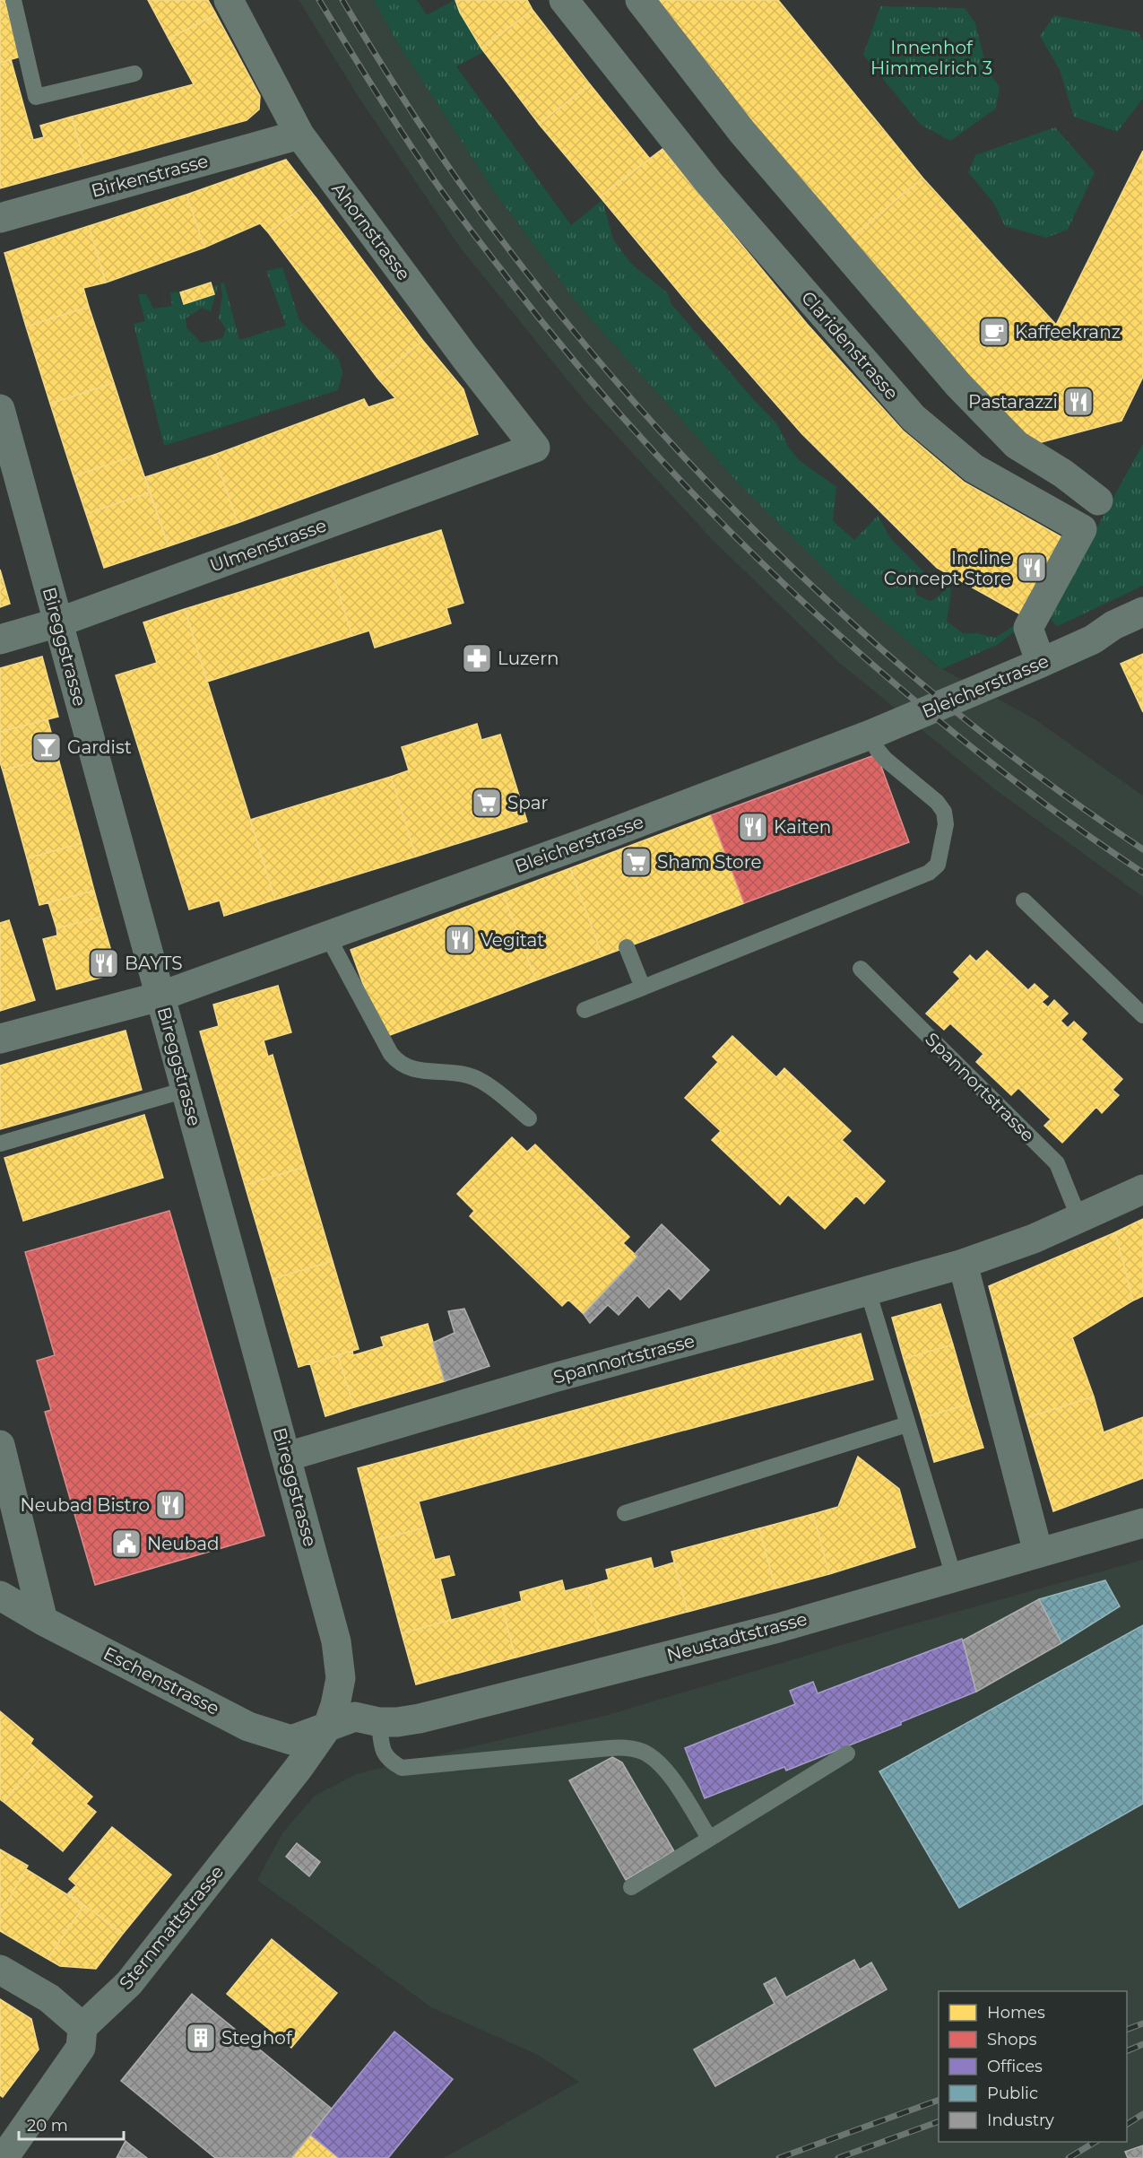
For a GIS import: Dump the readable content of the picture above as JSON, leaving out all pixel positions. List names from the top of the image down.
{
  "streets": {
    "street": [
      "Birkenstrasse",
      "Ahornstrasse",
      "Claridenstrasse",
      "Ulmenstrasse",
      "Bireggstrasse",
      "Bleicherstrasse",
      "Spannortstrasse",
      "Neustadtstrasse",
      "Eschenstrasse",
      "Sternmattstrasse"
    ]
  },
  "crossings": [
    ["Birkenstrasse", "Ahornstrasse"],
    ["Ahornstrasse", "Ulmenstrasse"],
    ["Claridenstrasse", "Bleicherstrasse"],
    ["Ulmenstrasse", "Bireggstrasse"],
    ["Bireggstrasse", "Bleicherstrasse"],
    ["Bireggstrasse", "Spannortstrasse"],
    ["Bireggstrasse", "Neustadtstrasse"],
    ["Bireggstrasse", "Eschenstrasse"],
    ["Bireggstrasse", "Sternmattstrasse"],
    ["Neustadtstrasse", "Eschenstrasse"],
    ["Neustadtstrasse", "Sternmattstrasse"],
    ["Eschenstrasse", "Sternmattstrasse"]
  ],
  "parks": ["Innenhof Himmelrich 3"],
  "places": {
    "cafe": ["Kaffeekranz"],
    "restaurant": [
      "Pastarazzi",
      "Incline Concept Store",
      "Kaiten",
      "Vegitat",
      "BAYTS",
      "Neubad Bistro"
    ],
    "pharmacy": ["Luzern"],
    "bar": ["Gardist"],
    "supermarket": ["Spar", "Sham Store"],
    "public building": ["Neubad"],
    "building": ["Steghof"]
  },
  "legend": [
    "Homes",
    "Shops",
    "Offices",
    "Public",
    "Industry"
  ],
  "scale_bar": "20 m"
}
